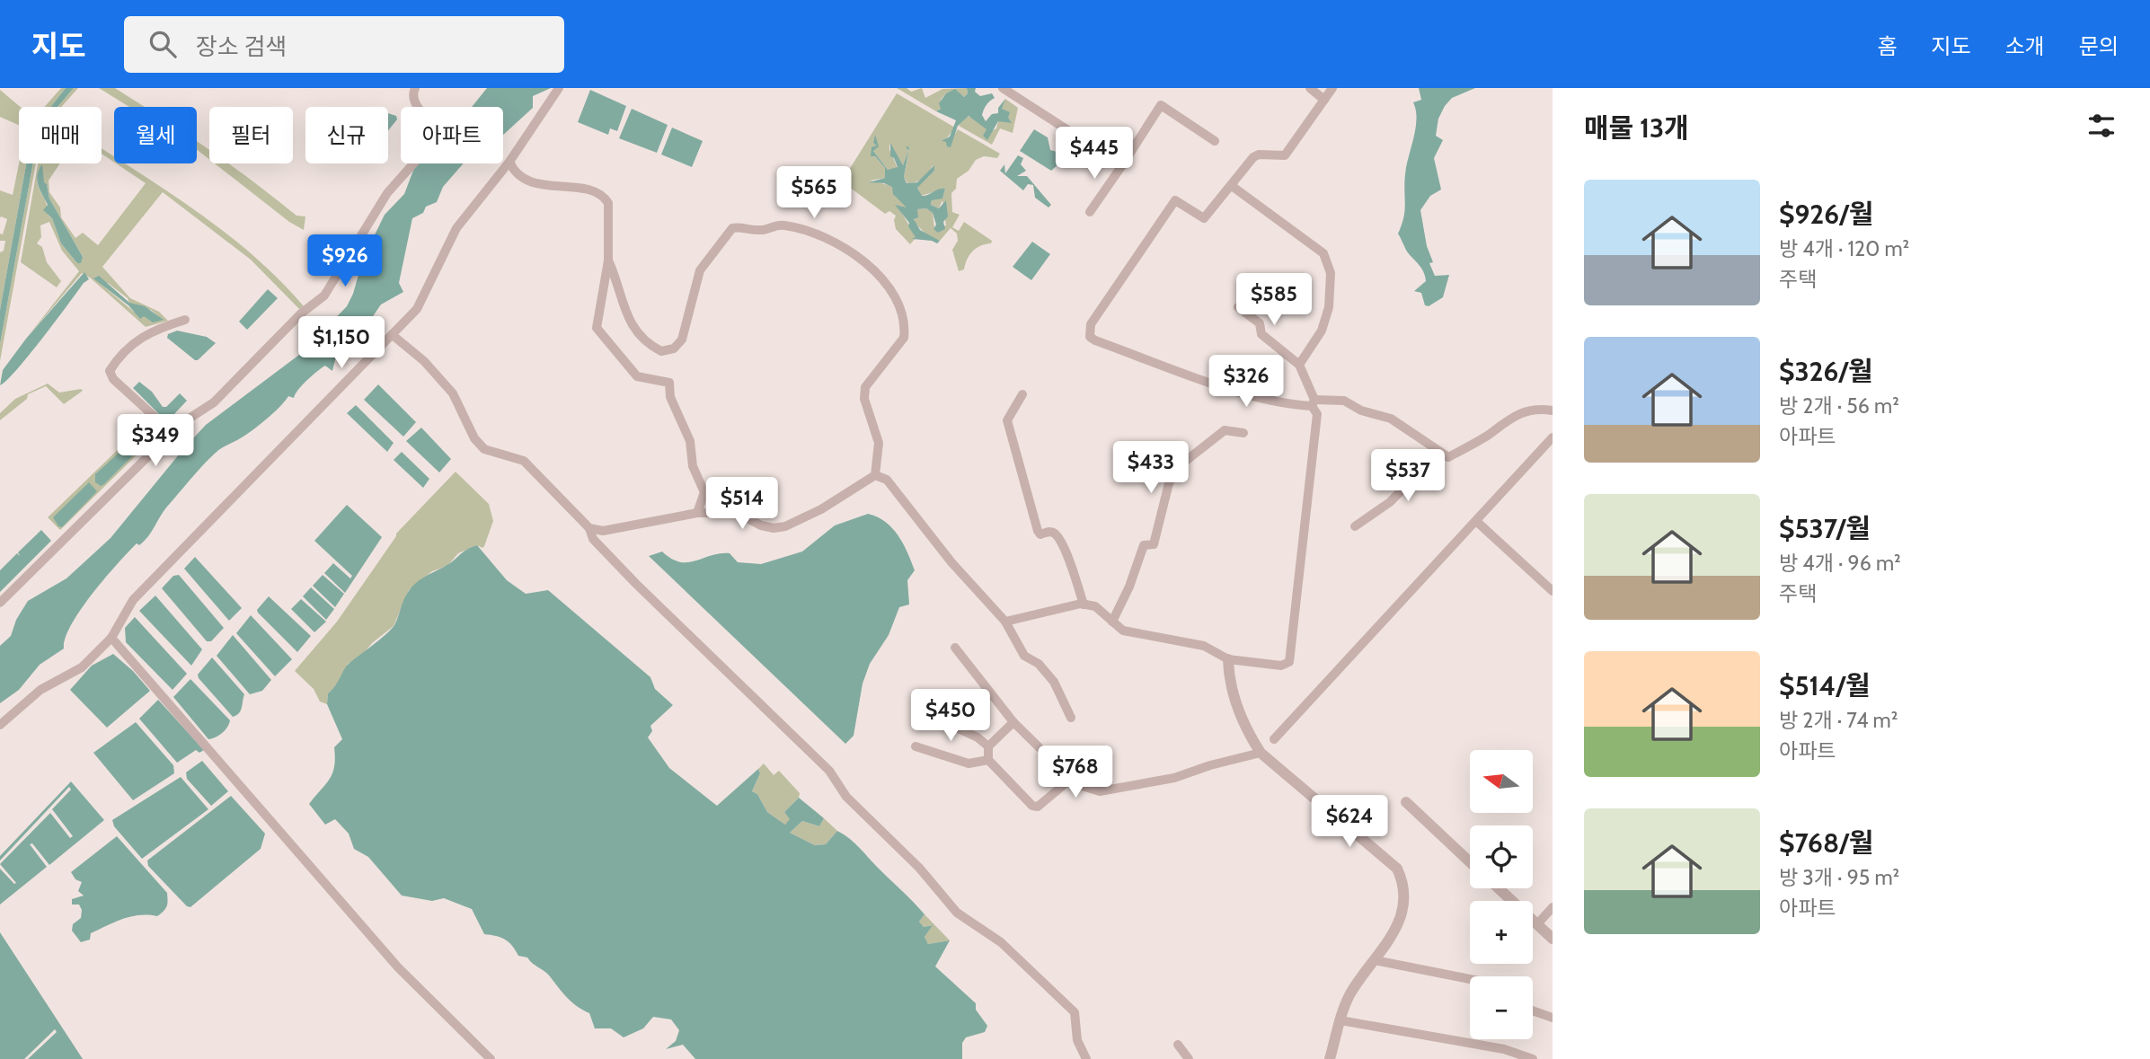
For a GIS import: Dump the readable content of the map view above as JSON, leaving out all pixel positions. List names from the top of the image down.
{
  "north": "left",
  "page": {
    "header": "지도",
    "search": "장소 검색",
    "nav": [
      "홈",
      "지도",
      "소개",
      "문의"
    ],
    "heading": "매물 13개",
    "chip": [
      "매매",
      "월세",
      "필터",
      "신규",
      "아파트"
    ],
    "price": [
      "$445",
      "$565",
      "$926",
      "$585",
      "$1,150",
      "$326",
      "$349",
      "$433",
      "$537",
      "$514",
      "$450",
      "$768",
      "$624"
    ],
    "list": [
      {
        "name": "$926/월",
        "note": "방 4개 · 120 m² · 주택"
      },
      {
        "name": "$326/월",
        "note": "방 2개 · 56 m² · 아파트"
      },
      {
        "name": "$537/월",
        "note": "방 4개 · 96 m² · 주택"
      },
      {
        "name": "$514/월",
        "note": "방 2개 · 74 m² · 아파트"
      },
      {
        "name": "$768/월",
        "note": "방 3개 · 95 m² · 아파트"
      }
    ],
    "map_buttons": ["+", "−"]
  }
}
